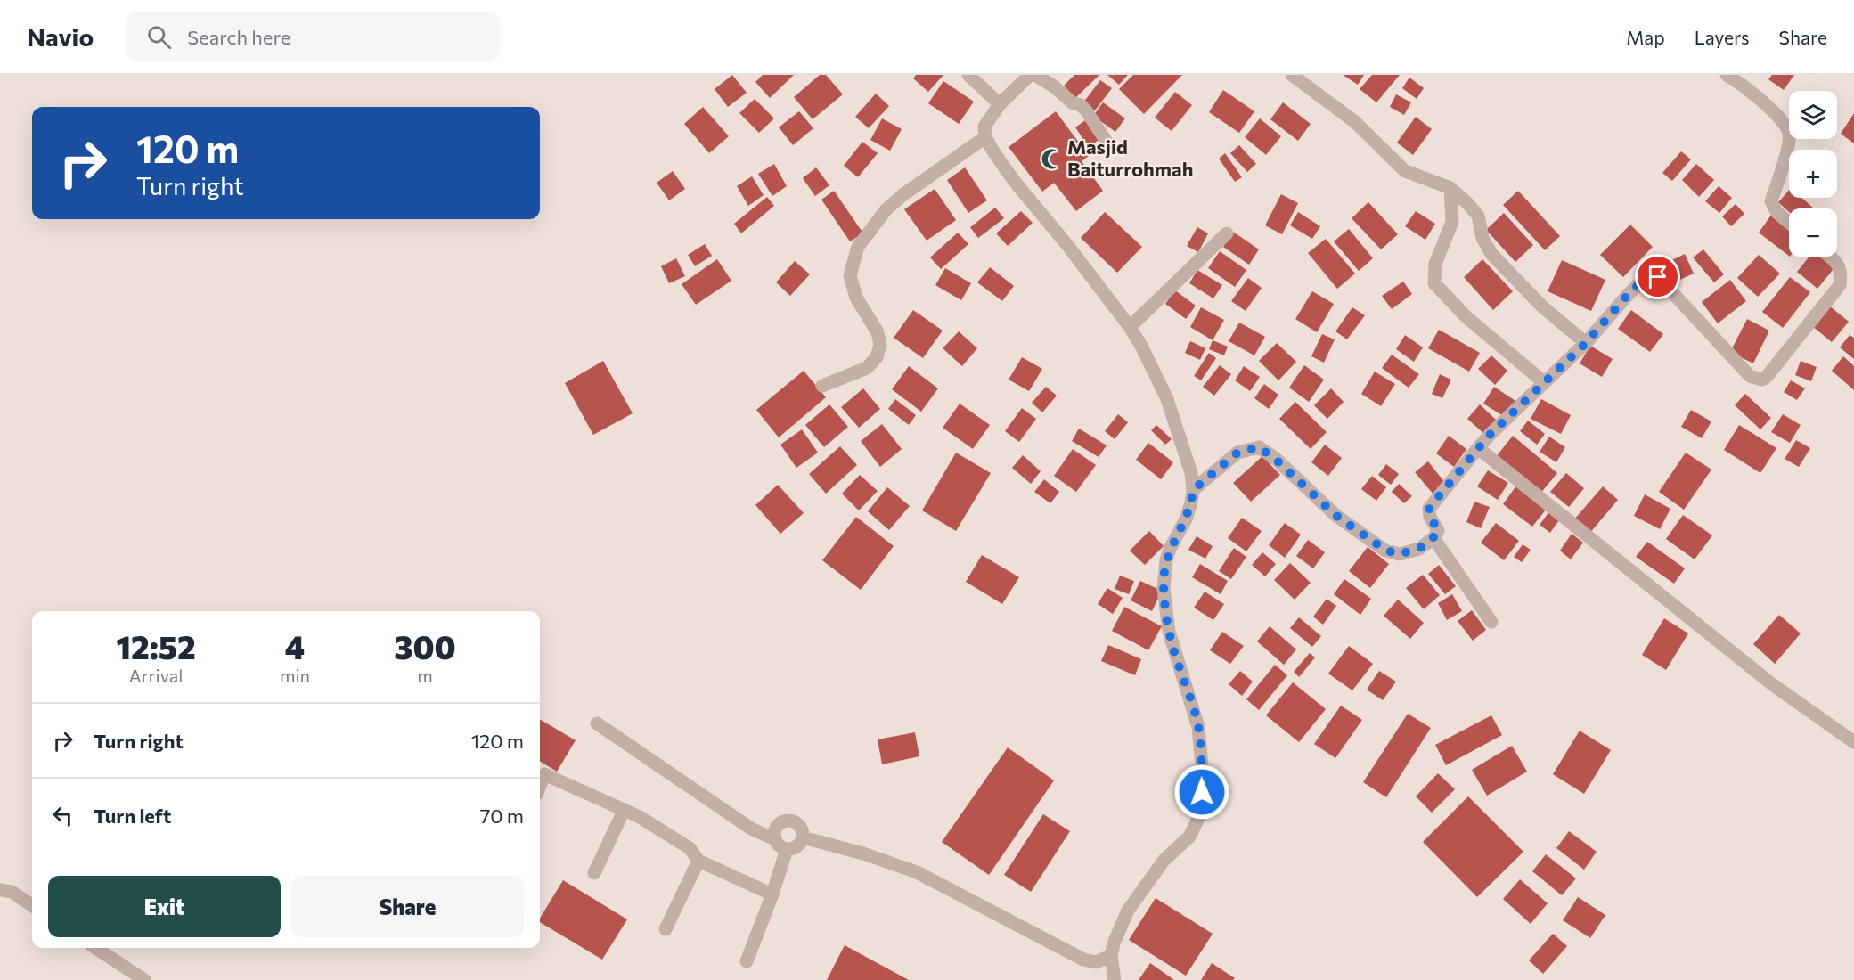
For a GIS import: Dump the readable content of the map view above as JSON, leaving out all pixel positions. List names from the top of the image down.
{
  "places": {
    "mosque": ["Masjid Baiturrohmah"]
  },
  "page": {
    "header": "Navio",
    "search": "Search here",
    "nav": ["Map", "Layers", "Share"],
    "map_buttons": ["+", "−"],
    "turn": ["120 m", "Turn right"],
    "eta": [
      "12:52",
      "Arrival",
      "4",
      "min",
      "300",
      "m"
    ],
    "list": [
      {
        "name": "Turn right",
        "value": "120 m"
      },
      {
        "name": "Turn left",
        "value": "70 m"
      }
    ],
    "buttons": ["Exit", "Share"]
  }
}
